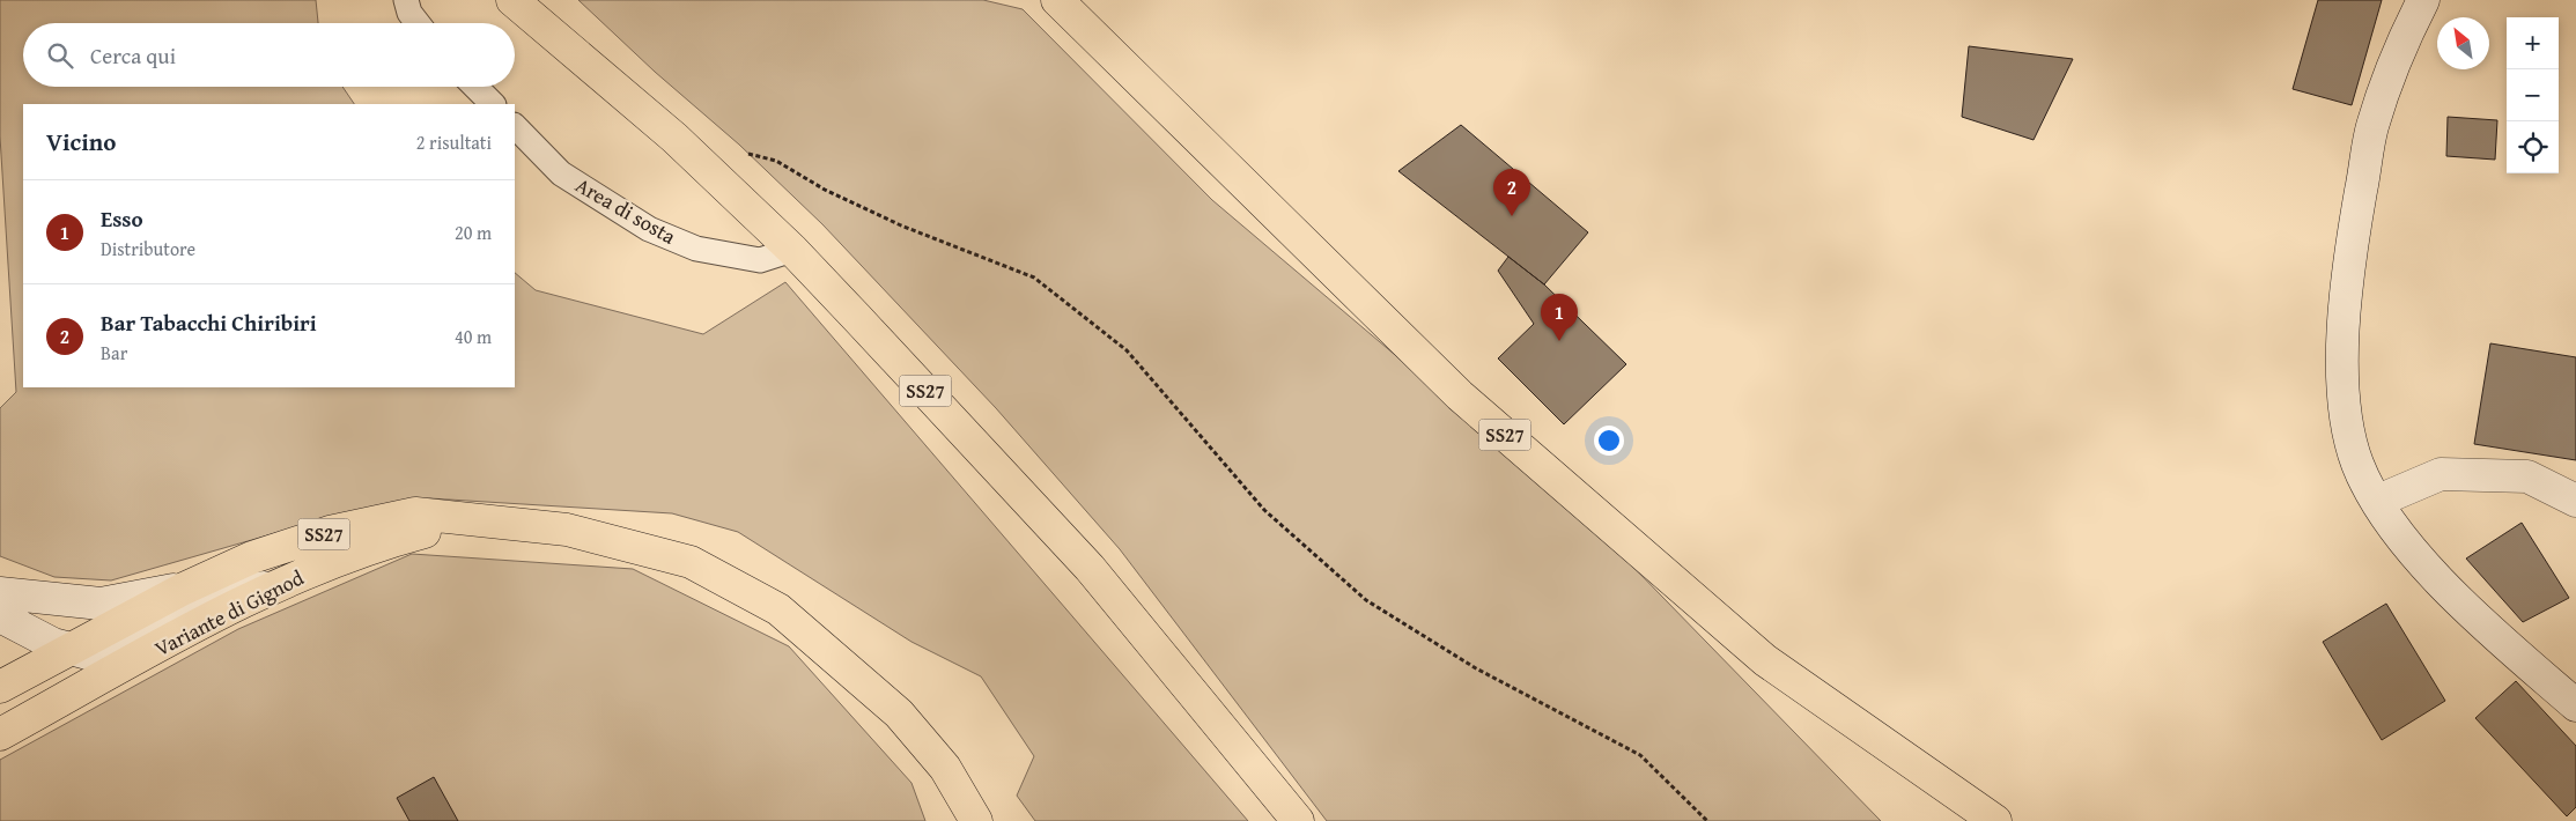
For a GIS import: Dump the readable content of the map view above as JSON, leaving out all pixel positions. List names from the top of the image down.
{
  "streets": {
    "main road": ["SS27", "Variante di Gignod"],
    "lane": ["Area di sosta"]
  },
  "crossings": [
    ["Area di sosta", "SS27"],
    ["SS27", "Variante di Gignod"]
  ],
  "north": "top left",
  "page": {
    "map_buttons": ["+", "−"],
    "search": "Cerca qui",
    "heading": ["Vicino", "2 risultati"],
    "pins": ["2", "1"],
    "list": [
      {
        "mark": "1",
        "name": "Esso",
        "note": "Distributore",
        "value": "20 m"
      },
      {
        "mark": "2",
        "name": "Bar Tabacchi Chiribiri",
        "note": "Bar",
        "value": "40 m"
      }
    ]
  }
}
